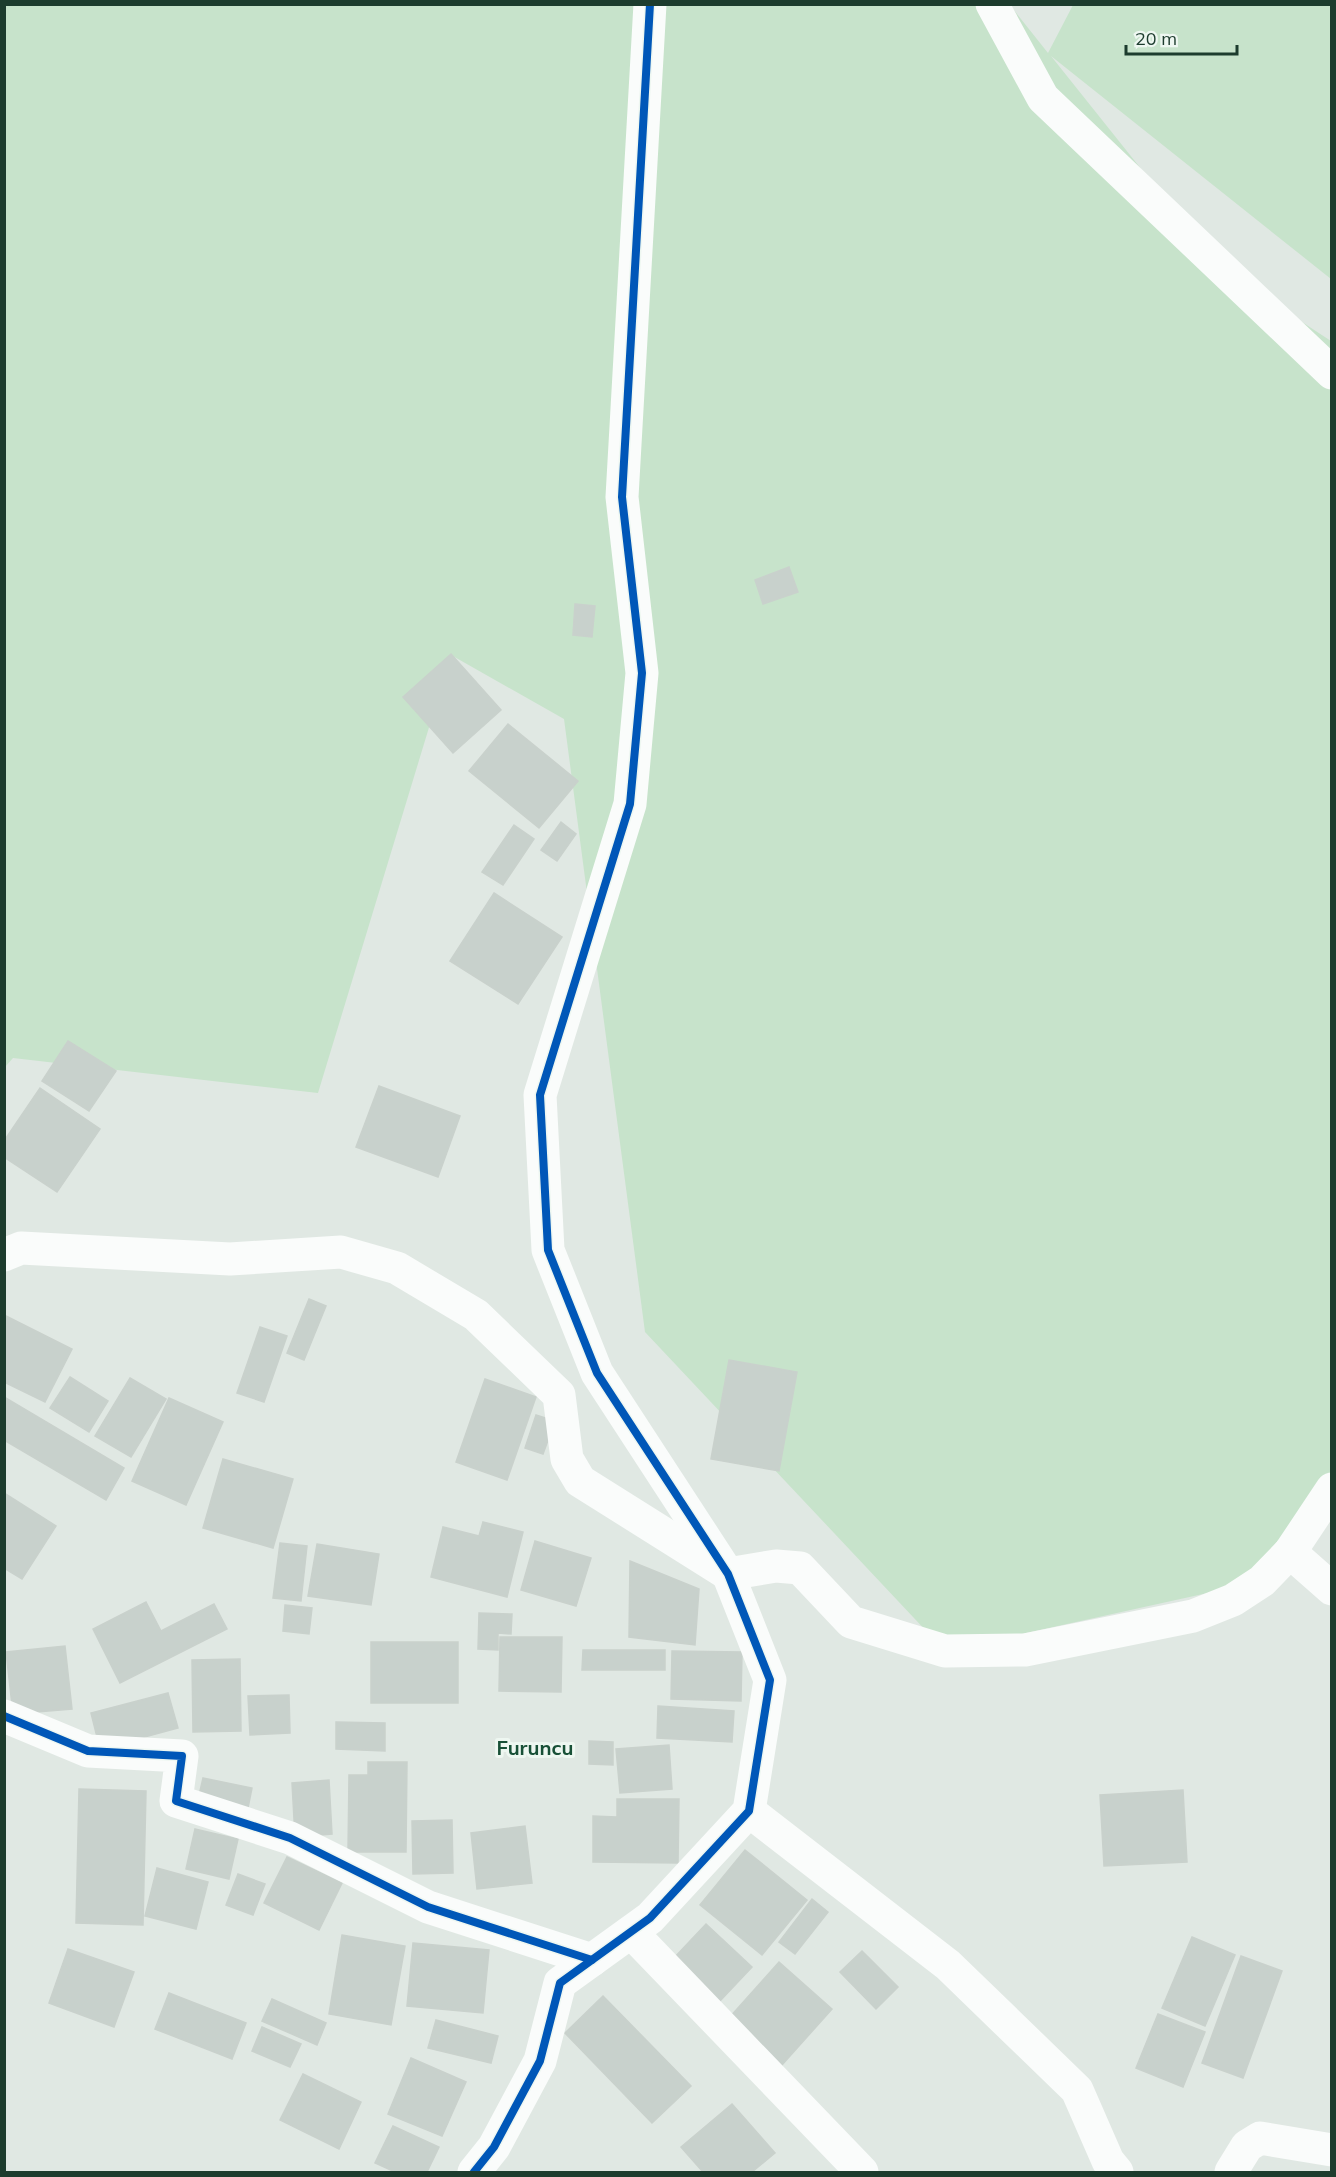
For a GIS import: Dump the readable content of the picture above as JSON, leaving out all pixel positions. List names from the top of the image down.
{
  "districts": ["Furuncu"],
  "scale_bar": "20 m"
}
